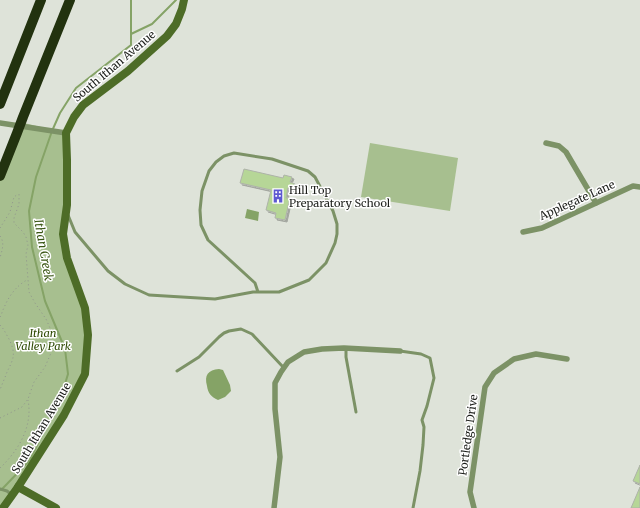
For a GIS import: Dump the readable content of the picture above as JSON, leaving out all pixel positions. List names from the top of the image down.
{
  "streets": {
    "street": ["South Ithan Avenue", "Applegate Lane", "Portledge Drive"]
  },
  "water": ["Ithan Creek"],
  "parks": ["Ithan Valley Park"],
  "places": {
    "building": ["Hill Top Preparatory School"]
  }
}
